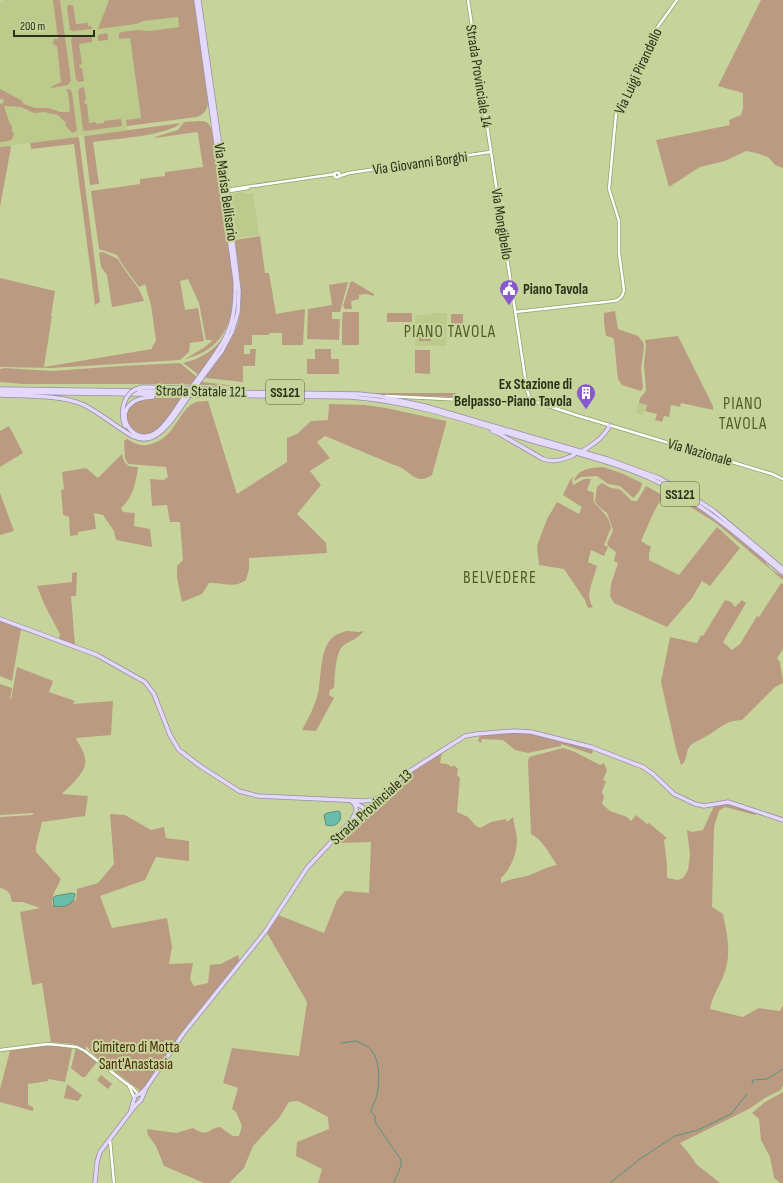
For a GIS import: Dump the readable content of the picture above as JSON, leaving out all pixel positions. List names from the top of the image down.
{
  "streets": {
    "main road": [
      "Via Marisa Bellisario",
      "Strada Statale 121",
      "SS121",
      "Strada Provinciale 13"
    ],
    "street": [
      "Via Luigi Pirandello",
      "Strada Provinciale 14",
      "Via Giovanni Borghi",
      "Via Mongibello",
      "Via Nazionale"
    ]
  },
  "crossings": [
    ["Via Luigi Pirandello", "Via Mongibello"],
    ["Strada Provinciale 14", "Via Giovanni Borghi"],
    ["Strada Provinciale 14", "Via Mongibello"],
    ["Via Giovanni Borghi", "Via Mongibello"]
  ],
  "districts": ["PIANO TAVOLA", "PIANO TAVOLA", "BELVEDERE"],
  "parks": ["Cimitero di Motta Sant'Anastasia"],
  "places": {
    "public building": ["Piano Tavola"],
    "building": ["Ex Stazione di Belpasso-Piano Tavola"]
  },
  "scale_bar": "200 m"
}
